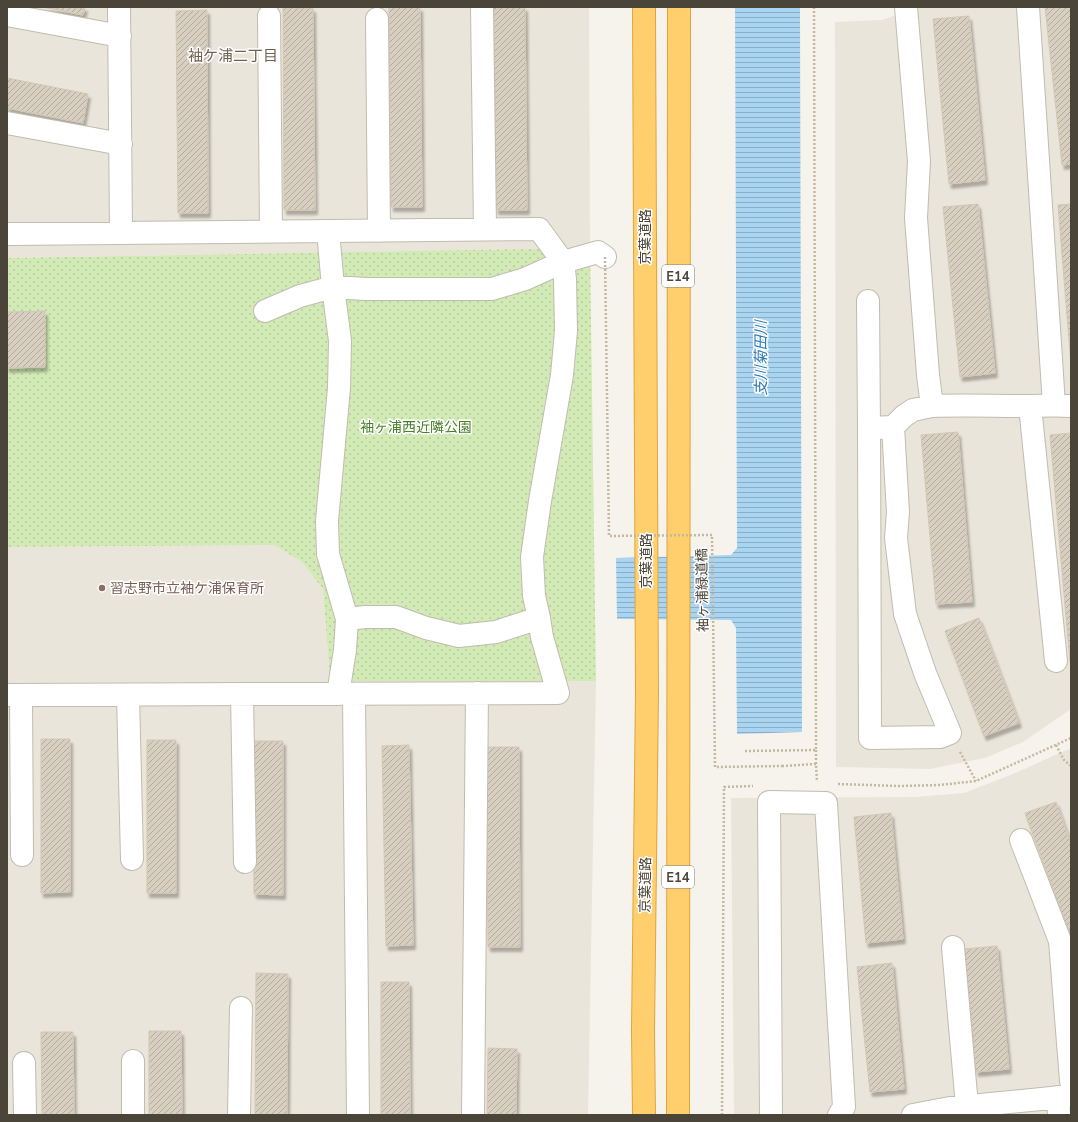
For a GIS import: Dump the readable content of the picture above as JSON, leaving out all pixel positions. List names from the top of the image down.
{
  "streets": {
    "highway": ["京葉道路", "E14"],
    "path": ["袖ヶ浦緑道橋"]
  },
  "districts": ["袖ケ浦二丁目"],
  "water": ["支川菊田川"],
  "parks": ["袖ヶ浦西近隣公園"],
  "places": ["習志野市立袖ケ浦保育所"]
}
